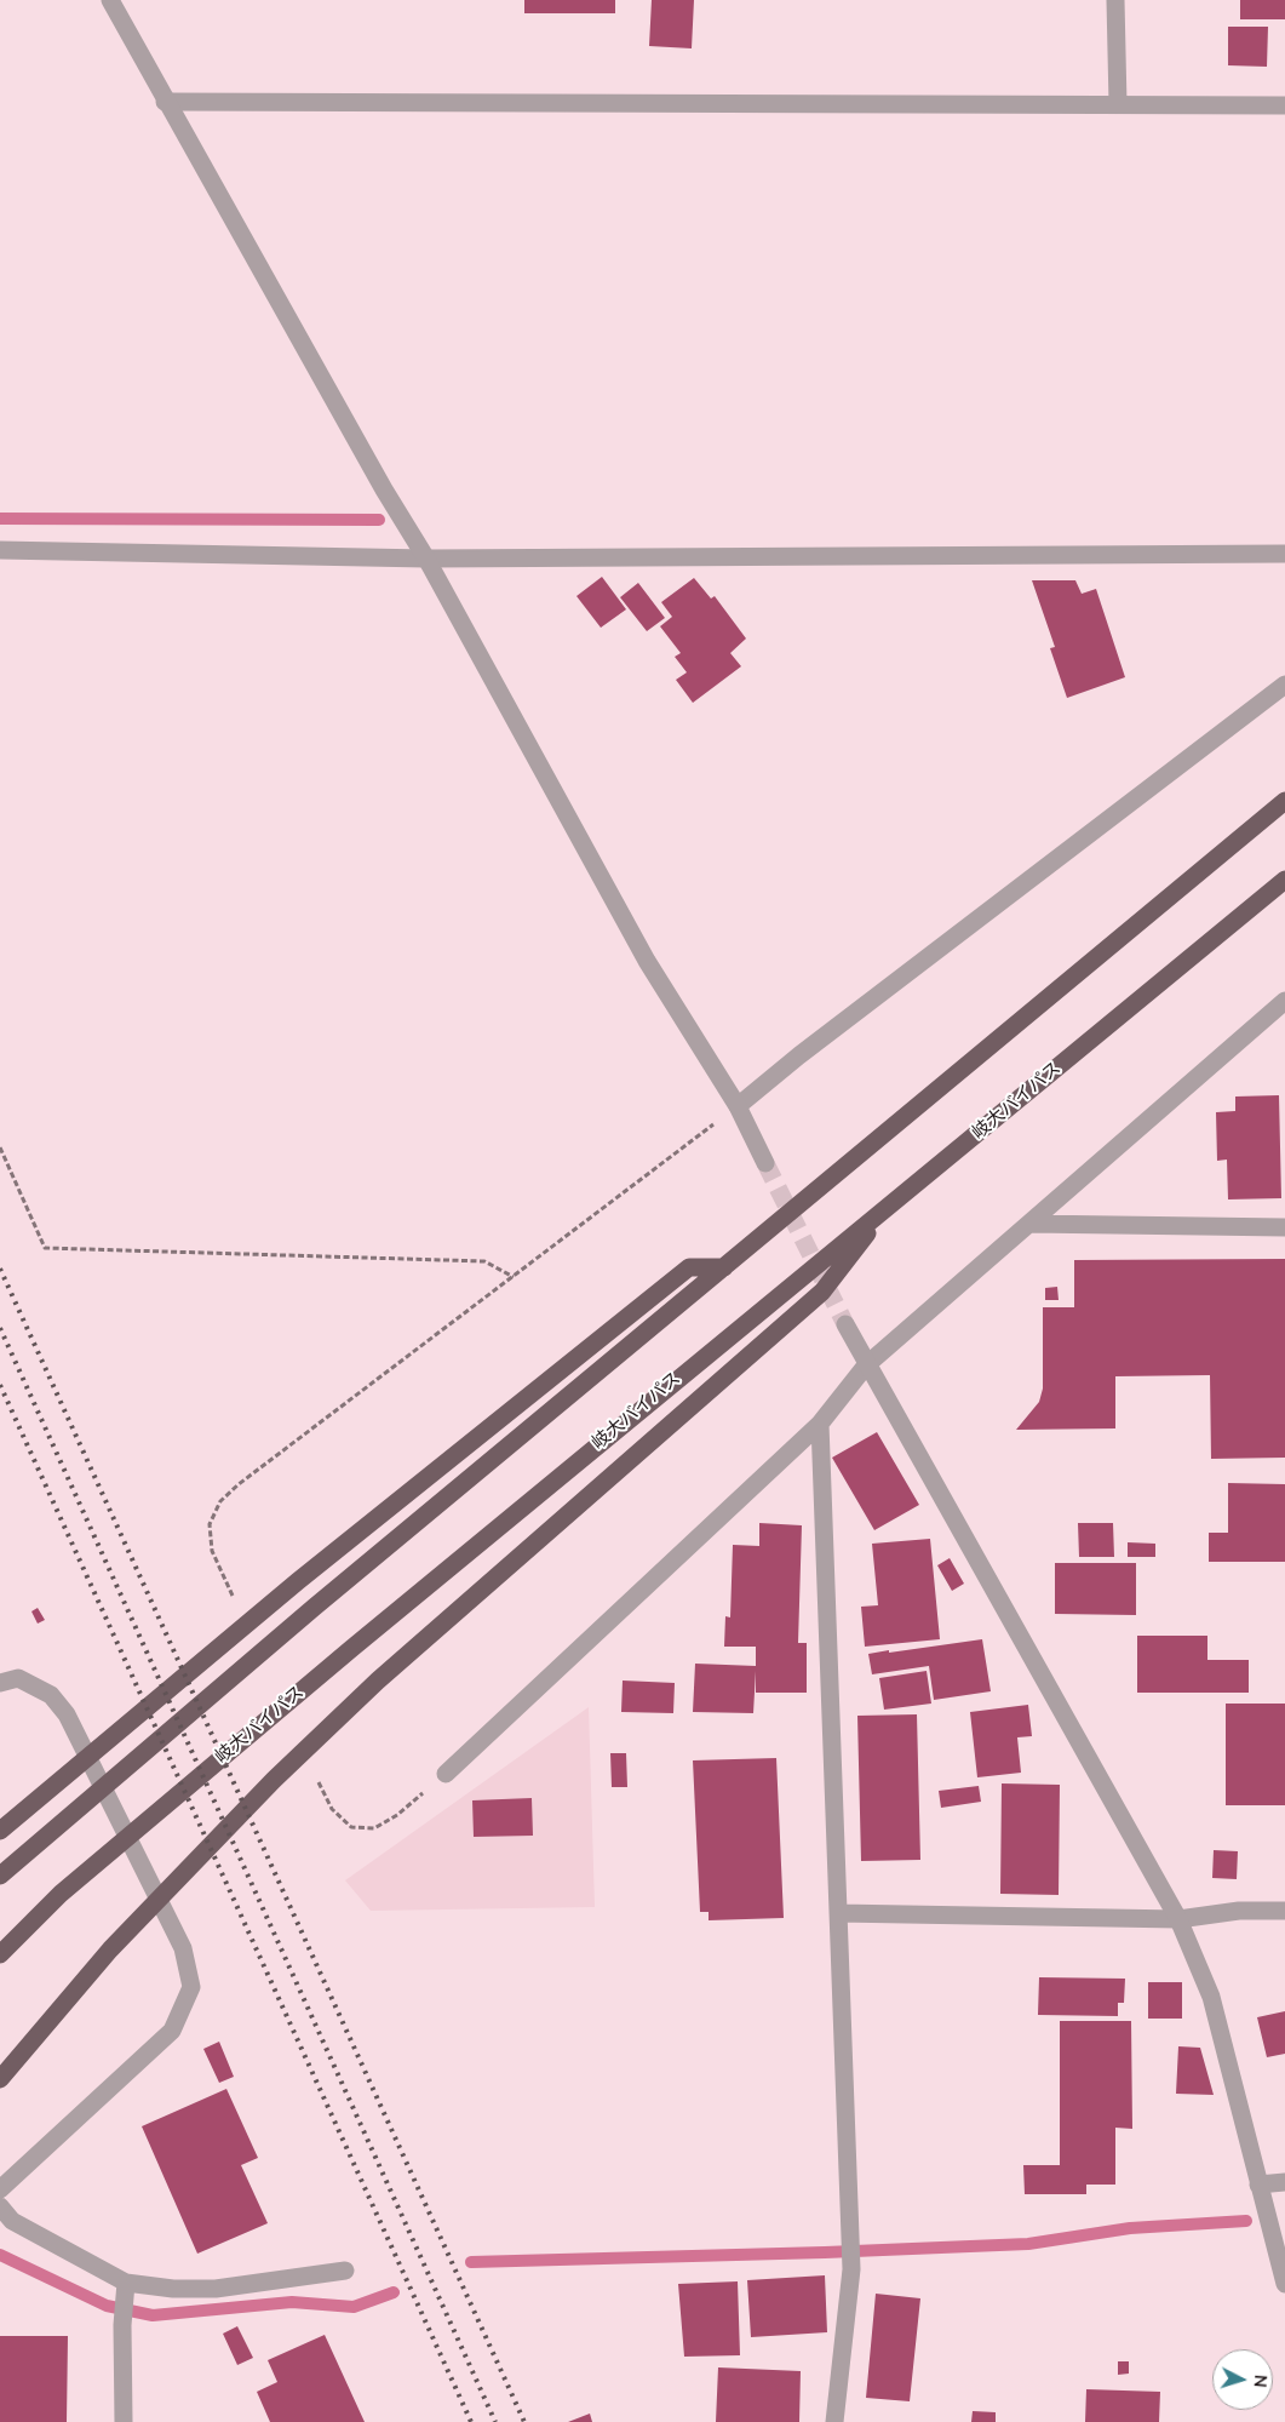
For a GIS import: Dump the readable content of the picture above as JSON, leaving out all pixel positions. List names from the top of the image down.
{
  "streets": {
    "highway": ["岐大バイパス"]
  },
  "north": "right"
}
